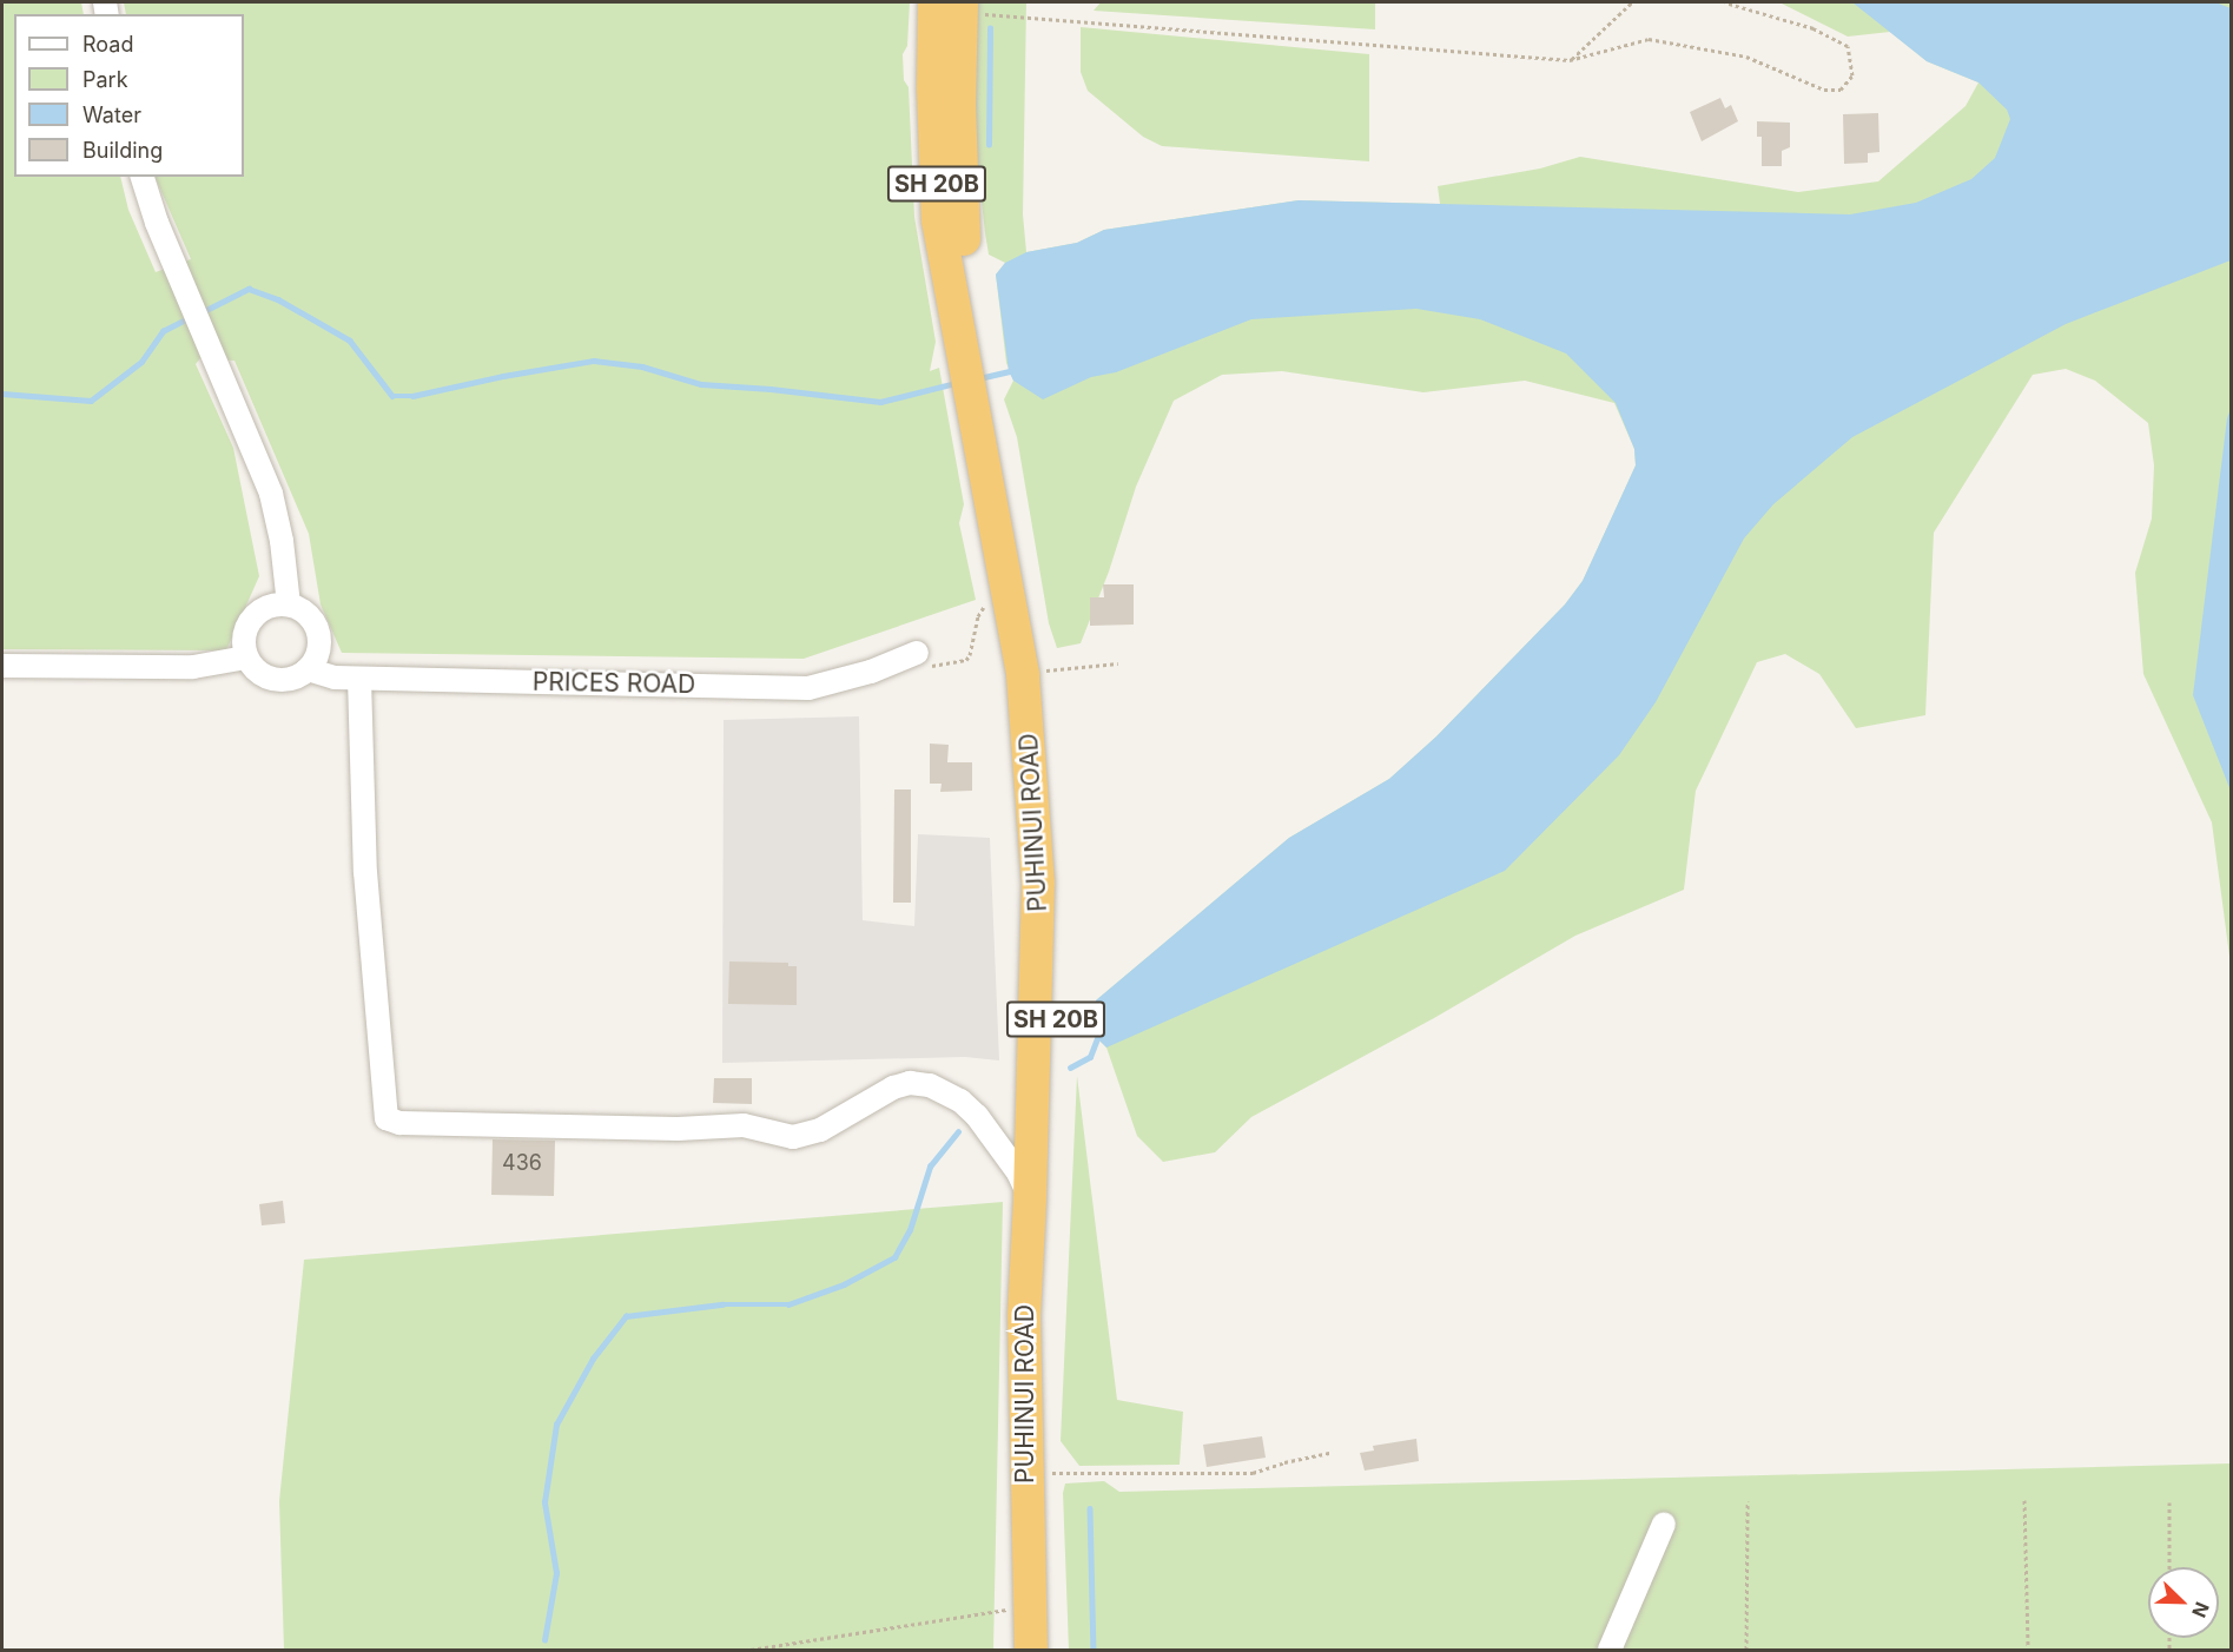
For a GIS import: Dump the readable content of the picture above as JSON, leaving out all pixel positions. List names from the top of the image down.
{
  "streets": {
    "highway": ["SH 20B", "PUHINUI ROAD"],
    "street": ["PRICES ROAD"]
  },
  "house_numbers": ["436"],
  "legend": [
    "Road",
    "Park",
    "Water",
    "Building"
  ],
  "north": "bottom right"
}
